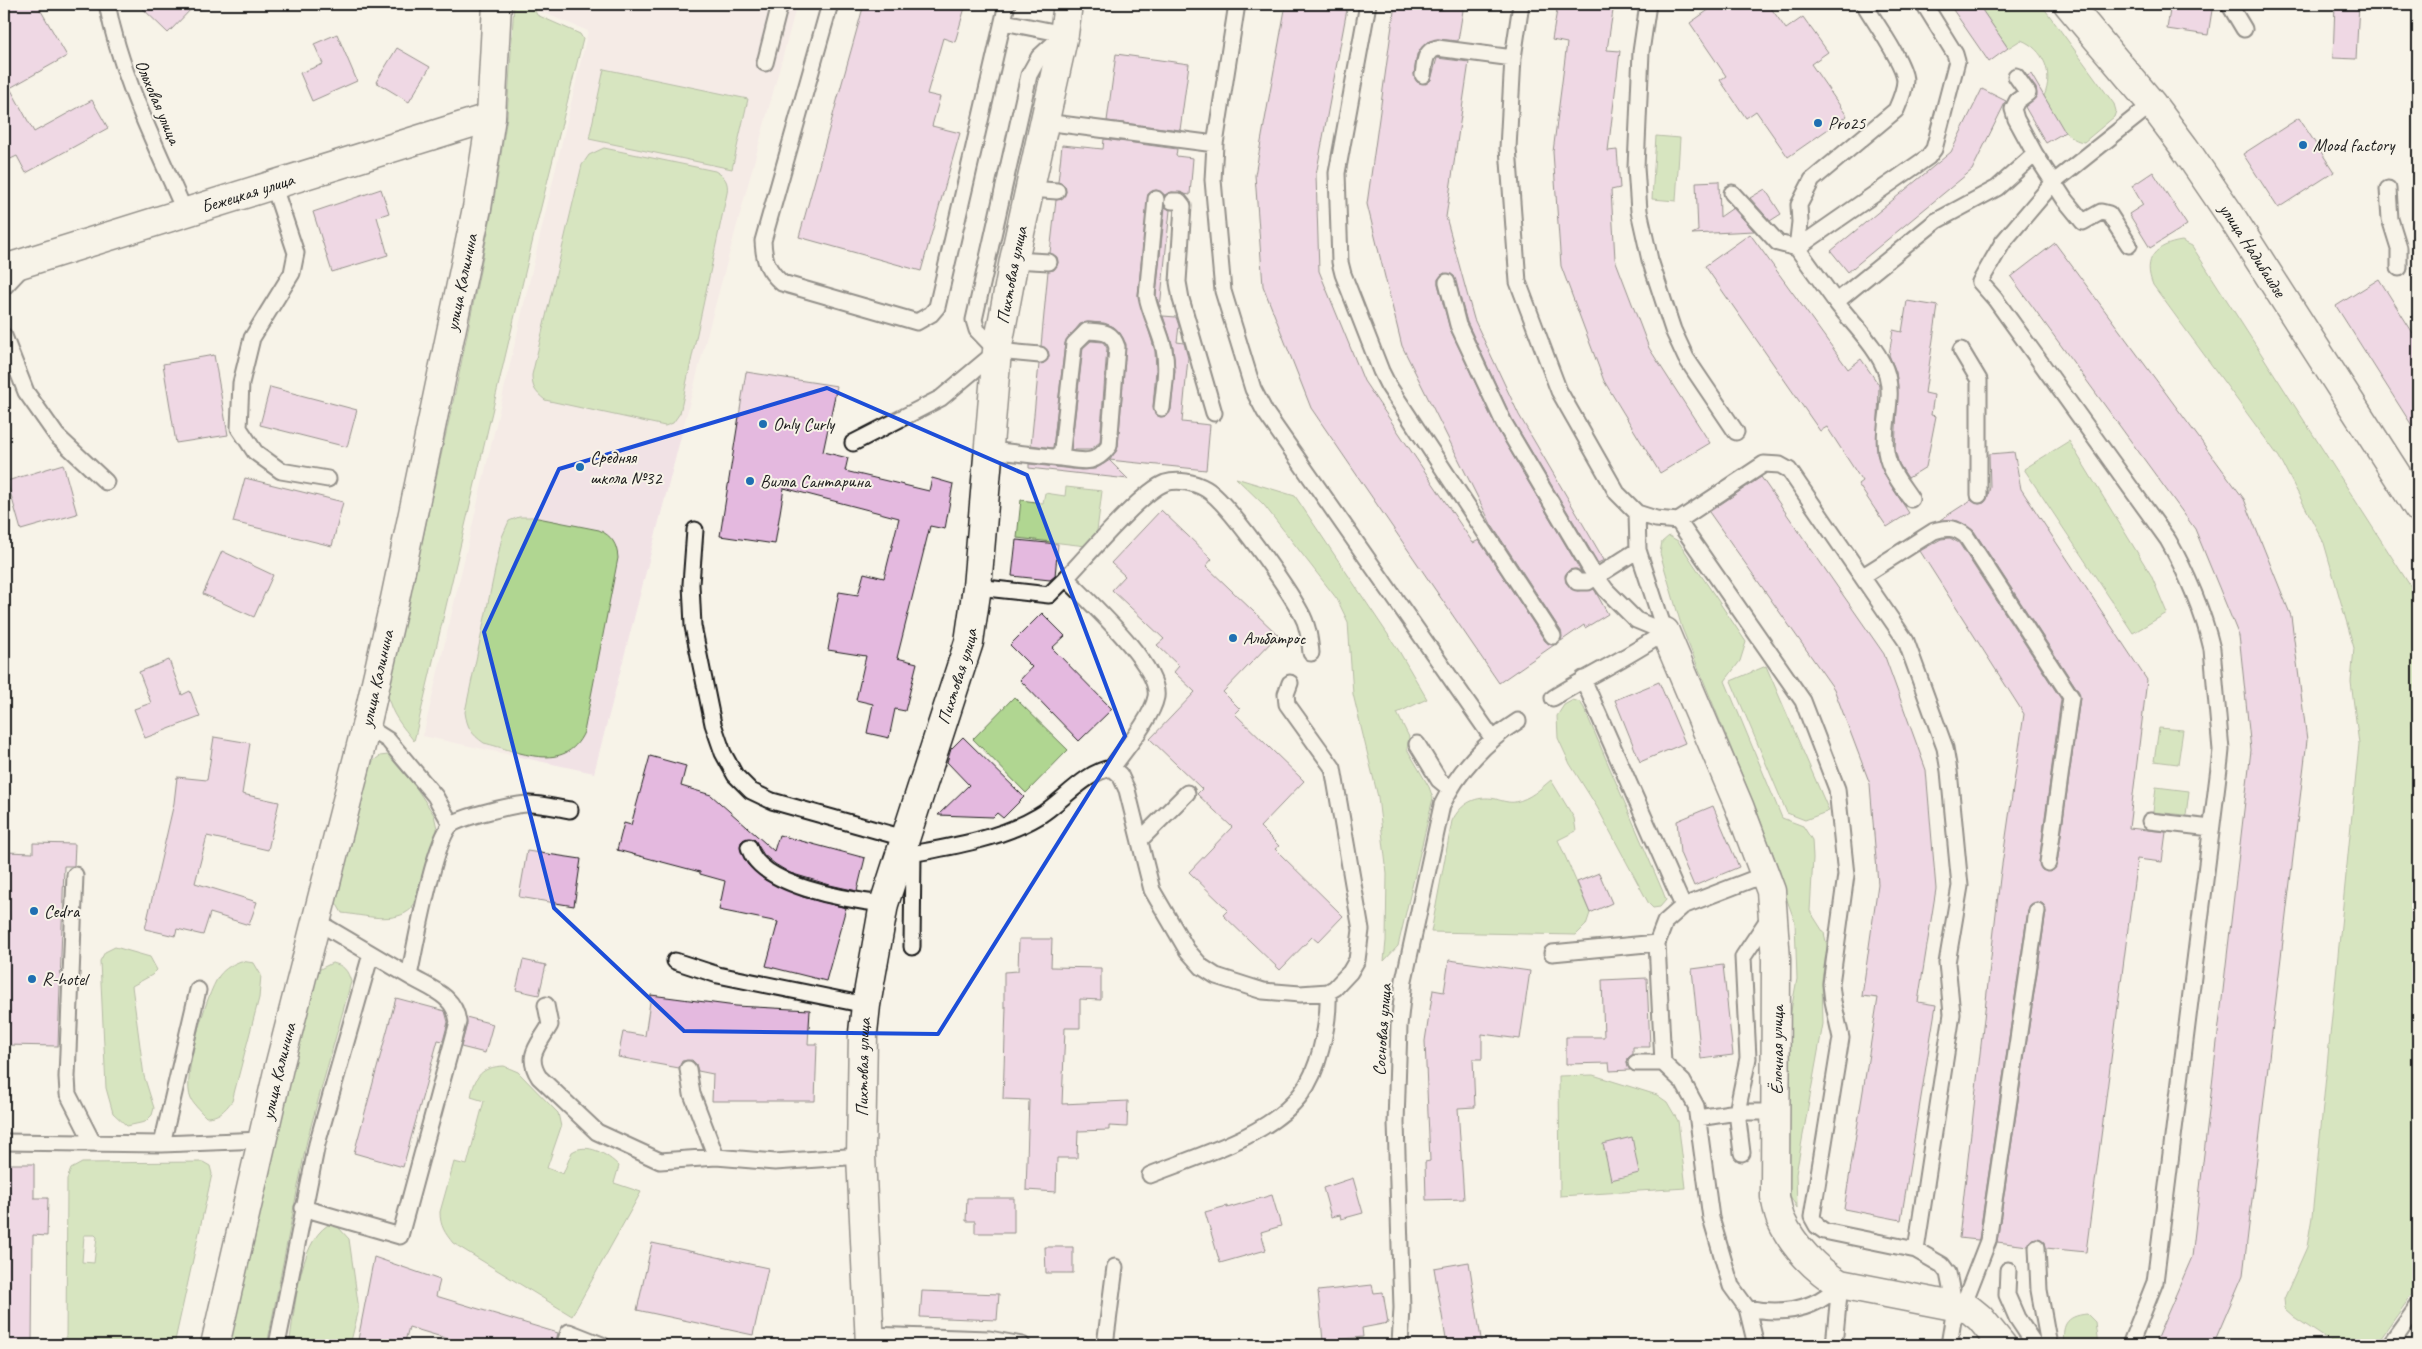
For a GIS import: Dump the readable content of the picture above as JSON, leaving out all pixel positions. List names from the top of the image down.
{
  "streets": {
    "street": [
      "Бежецкая улица",
      "улица Надибаидзе",
      "Пихтовая улица",
      "улица Калинина",
      "Ёлочная улица"
    ],
    "lane": ["Ольховая улица", "Сосновая улица"]
  },
  "crossings": [
    ["Ольховая улица", "Бежецкая улица"],
    ["Бежецкая улица", "улица Калинина"]
  ],
  "places": [
    "Pro25",
    "Mood factory",
    "Only Curly",
    "Средняя школа №32",
    "Вилла Сантарина",
    "Альбатрос",
    "Cedra",
    "R-hotel"
  ]
}
